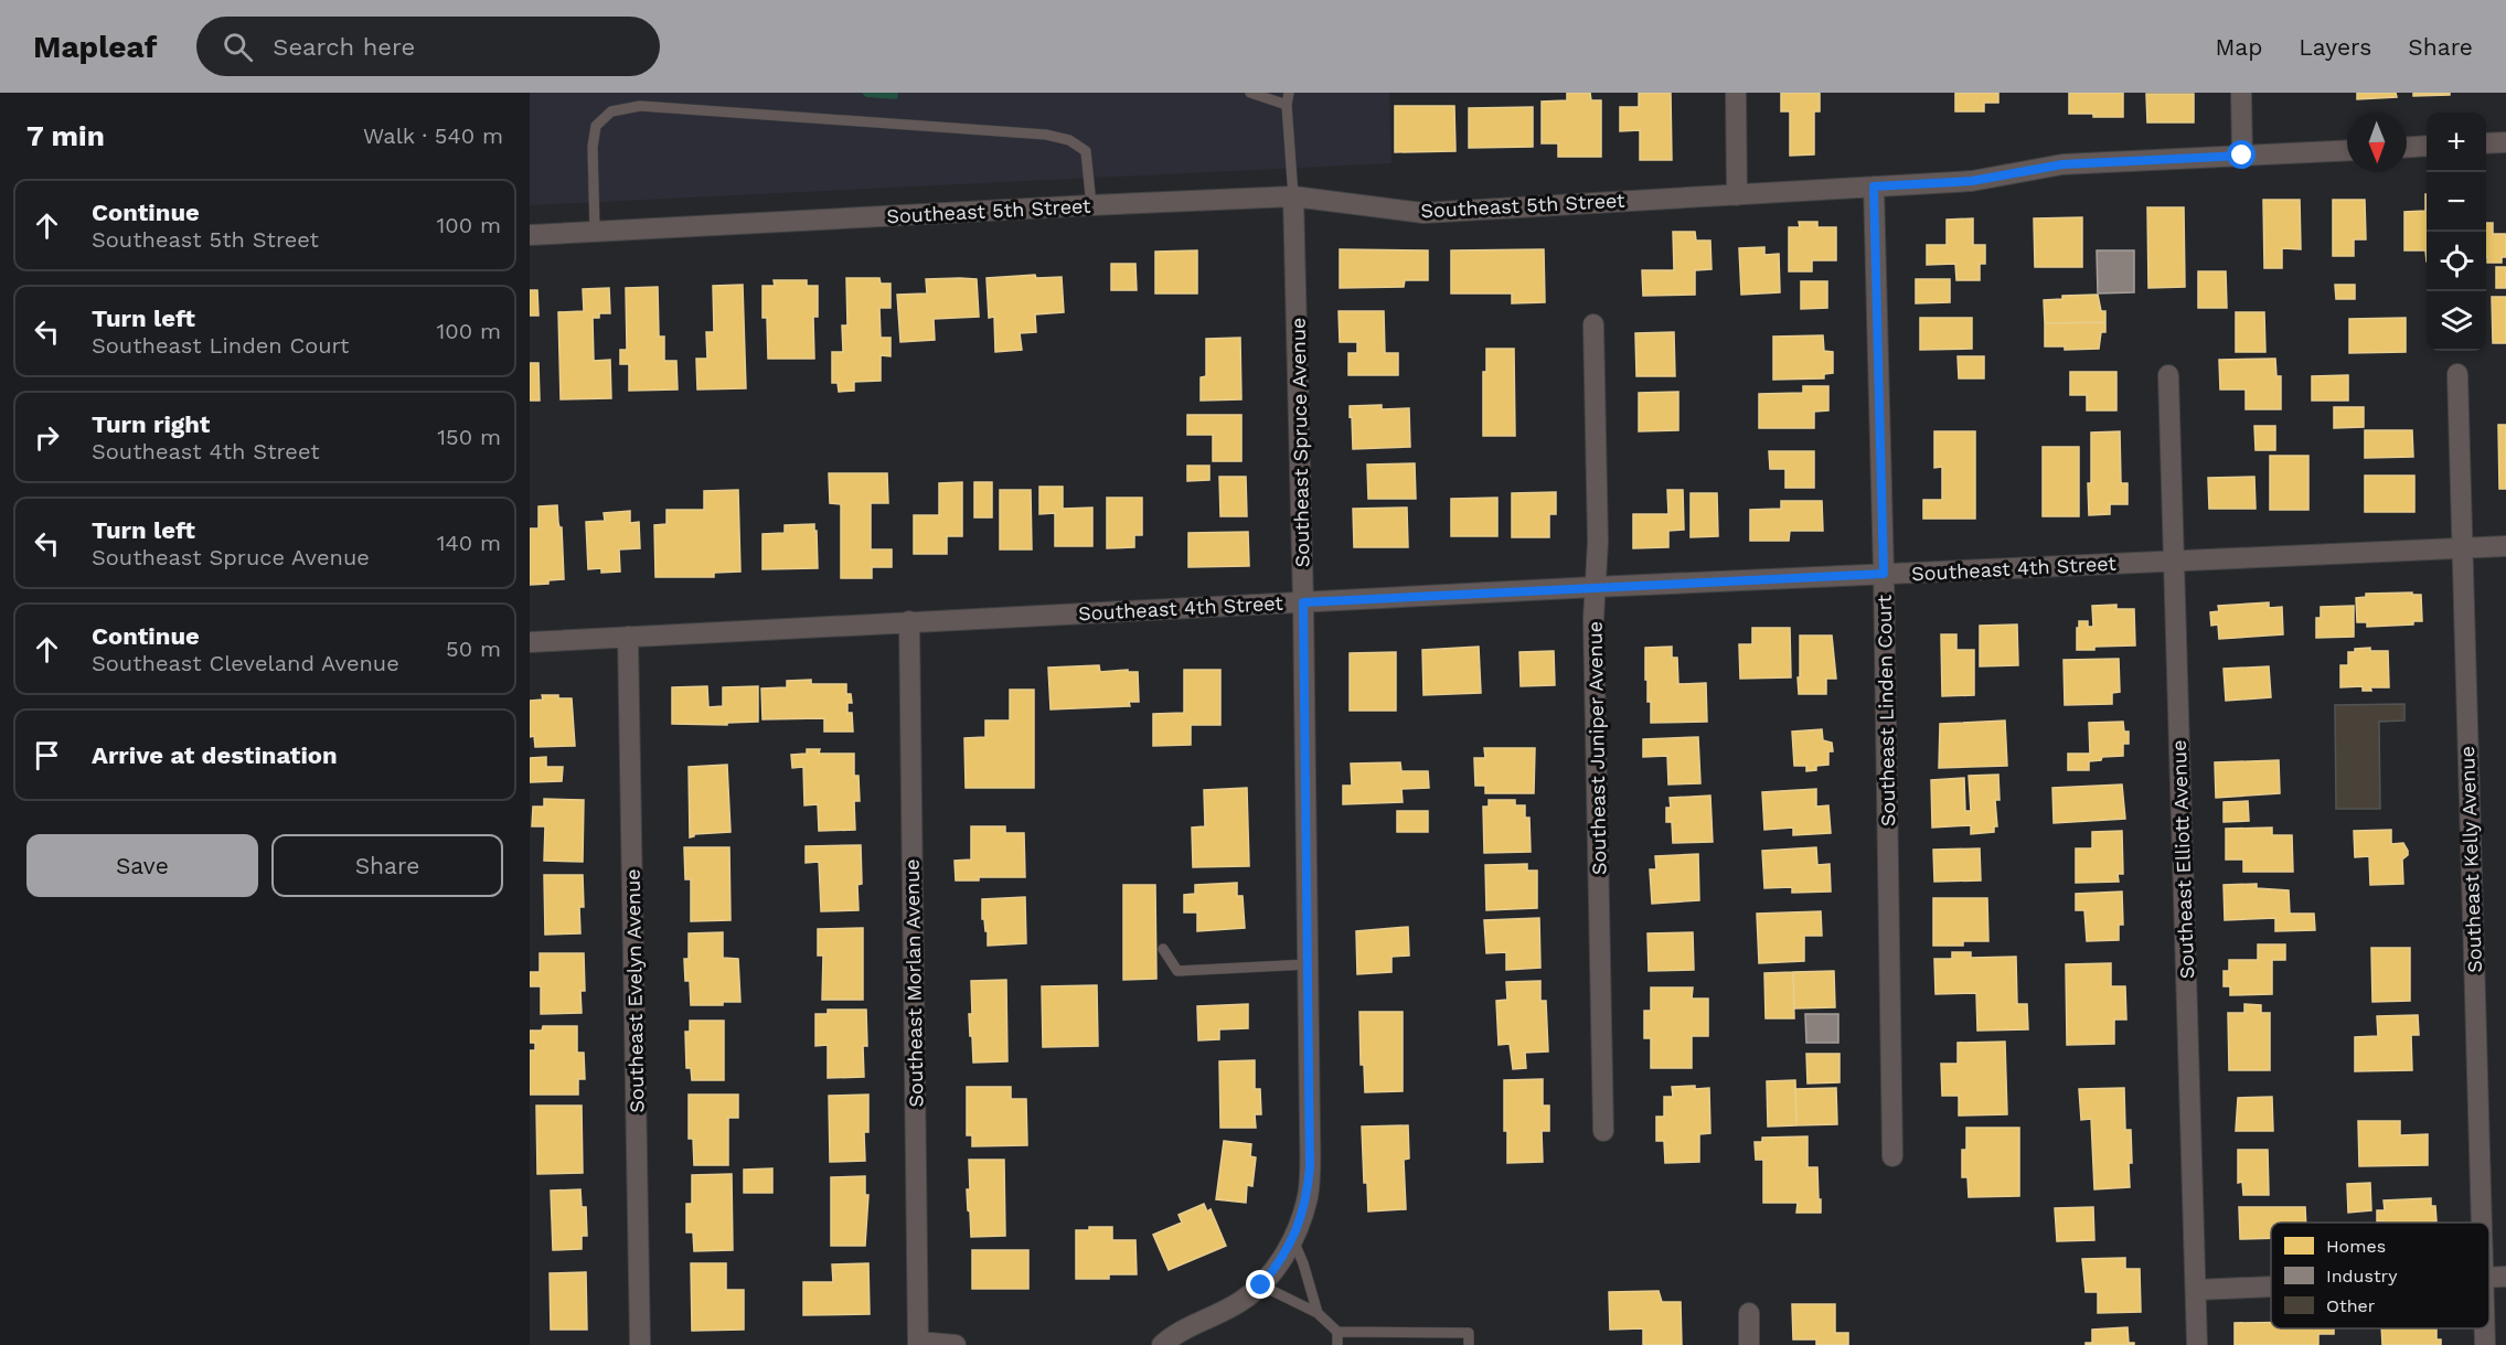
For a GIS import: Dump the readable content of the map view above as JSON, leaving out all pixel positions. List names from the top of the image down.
{
  "streets": {
    "street": [
      "Southeast 5th Street",
      "Southeast Spruce Avenue",
      "Southeast 4th Street",
      "Southeast Linden Court",
      "Southeast Juniper Avenue",
      "Southeast Elliott Avenue",
      "Southeast Kelly Avenue",
      "Southeast Morlan Avenue",
      "Southeast Evelyn Avenue"
    ]
  },
  "crossings": [
    ["Southeast 5th Street", "Southeast Spruce Avenue"],
    ["Southeast 5th Street", "Southeast Linden Court"],
    ["Southeast Spruce Avenue", "Southeast 4th Street"],
    ["Southeast 4th Street", "Southeast Linden Court"],
    ["Southeast 4th Street", "Southeast Juniper Avenue"],
    ["Southeast 4th Street", "Southeast Elliott Avenue"],
    ["Southeast 4th Street", "Southeast Kelly Avenue"],
    ["Southeast 4th Street", "Southeast Morlan Avenue"],
    ["Southeast 4th Street", "Southeast Evelyn Avenue"]
  ],
  "legend": ["Homes", "Industry", "Other"],
  "north": "bottom",
  "page": {
    "header": "Mapleaf",
    "search": "Search here",
    "nav": ["Map", "Layers", "Share"],
    "heading": ["7 min", "Walk · 540 m"],
    "map_buttons": ["+", "−"],
    "list": [
      ["Continue", "Southeast 5th Street", "100 m"],
      ["Turn left", "Southeast Linden Court", "100 m"],
      ["Turn right", "Southeast 4th Street", "150 m"],
      ["Turn left", "Southeast Spruce Avenue", "140 m"],
      ["Continue", "Southeast Cleveland Avenue", "50 m"],
      "Arrive at destination"
    ],
    "buttons": ["Save", "Share"]
  }
}
